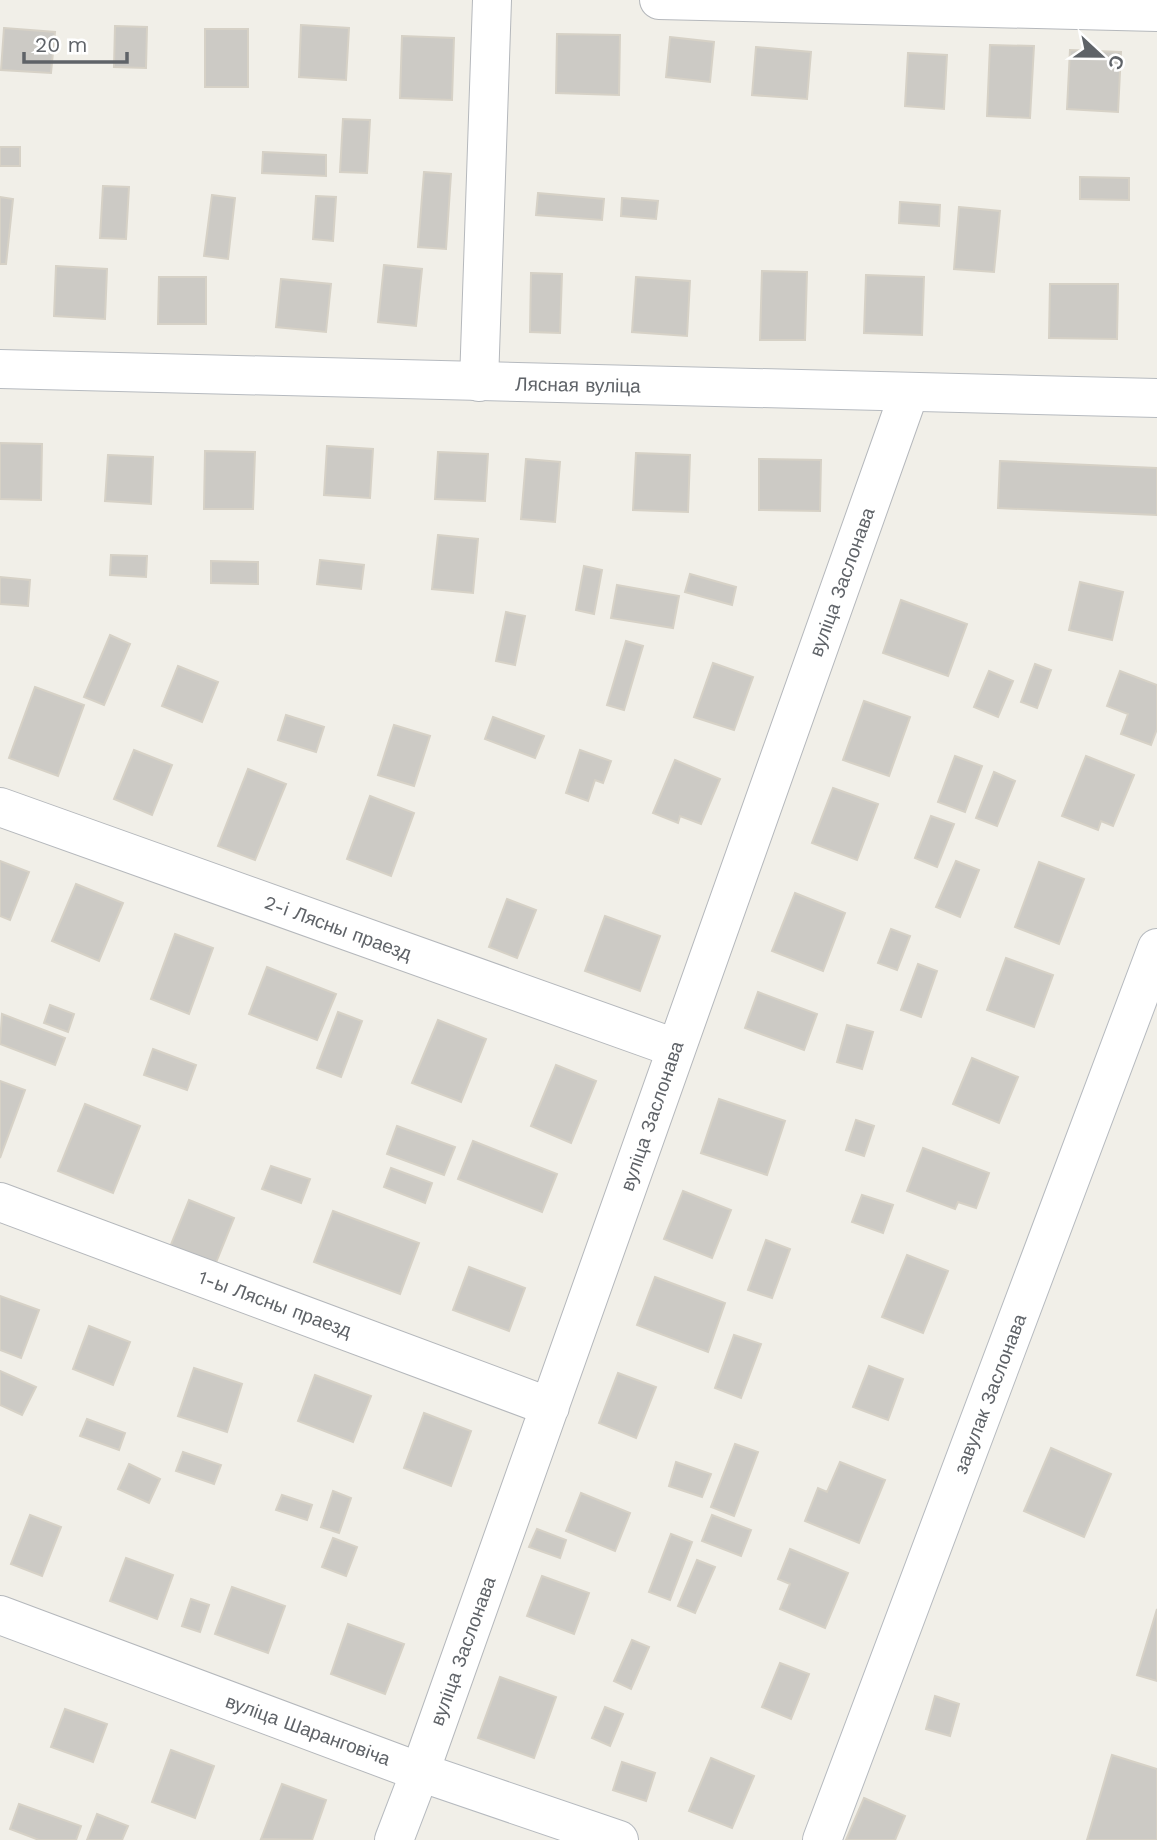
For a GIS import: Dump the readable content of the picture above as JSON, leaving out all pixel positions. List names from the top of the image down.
{
  "streets": {
    "street": [
      "Лясная вуліца",
      "вуліца Заслонава",
      "2-і Лясны праезд",
      "1-ы Лясны праезд",
      "завулак Заслонава",
      "вуліца Шаранговіча"
    ]
  },
  "crossings": [
    ["Лясная вуліца", "вуліца Заслонава"],
    ["вуліца Заслонава", "2-і Лясны праезд"],
    ["вуліца Заслонава", "1-ы Лясны праезд"],
    ["вуліца Заслонава", "вуліца Шаранговіча"]
  ],
  "scale_bar": "20 m",
  "north": "right"
}
